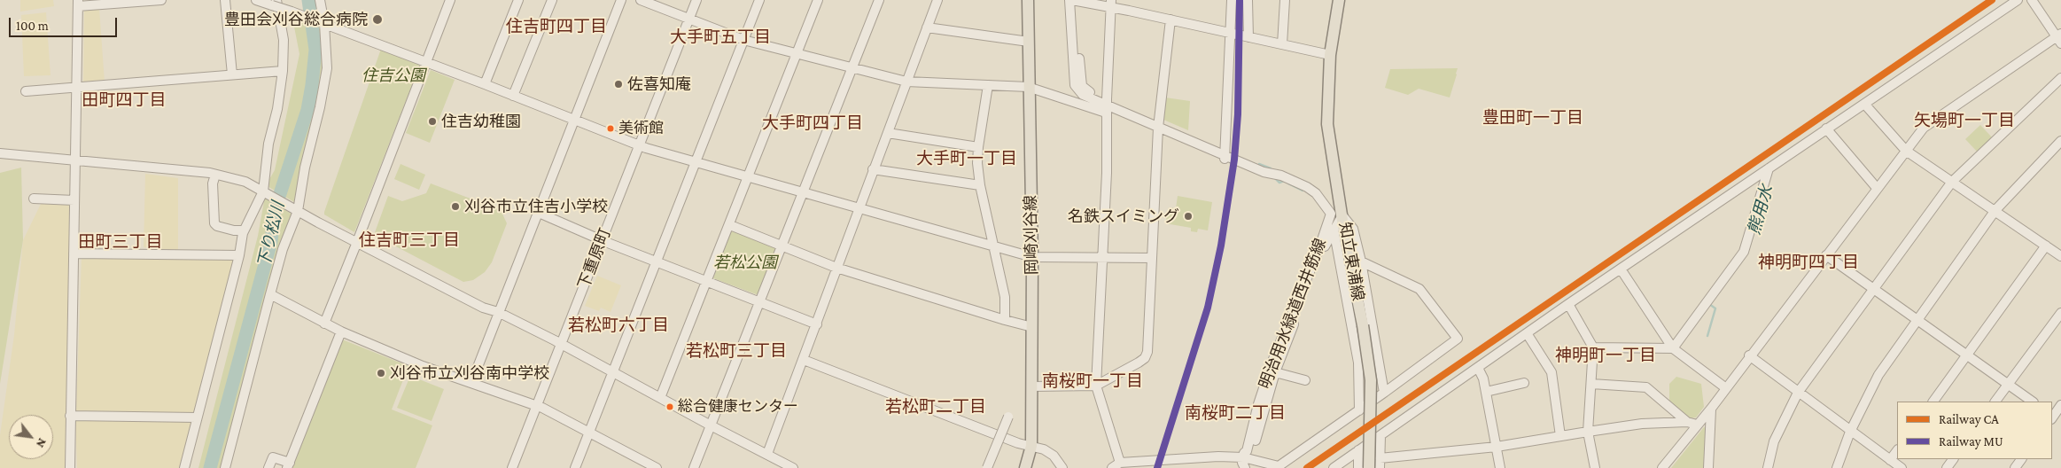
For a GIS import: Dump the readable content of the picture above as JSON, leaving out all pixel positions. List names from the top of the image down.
{
  "streets": {
    "main road": ["岡崎刈谷線", "知立東浦線"],
    "street": ["下重原町", "明治用水緑道西井筋線"]
  },
  "districts": [
    "住吉町四丁目",
    "大手町五丁目",
    "田町四丁目",
    "豊田町一丁目",
    "矢場町一丁目",
    "大手町四丁目",
    "大手町一丁目",
    "住吉町三丁目",
    "田町三丁目",
    "神明町四丁目",
    "若松町六丁目",
    "若松町三丁目",
    "神明町一丁目",
    "南桜町一丁目",
    "若松町二丁目",
    "南桜町二丁目"
  ],
  "water": ["熊用水", "下り松川"],
  "parks": ["住吉公園", "若松公園"],
  "places": [
    "豊田会刈谷総合病院",
    "佐喜知庵",
    "住吉幼稚園",
    "美術館",
    "刈谷市立住吉小学校",
    "名鉄スイミング",
    "刈谷市立刈谷南中学校",
    "総合健康センター"
  ],
  "lines": ["rail line CA", "rail line MU"],
  "legend": ["Railway CA", "Railway MU"],
  "scale_bar": "100 m",
  "north": "bottom right"
}
